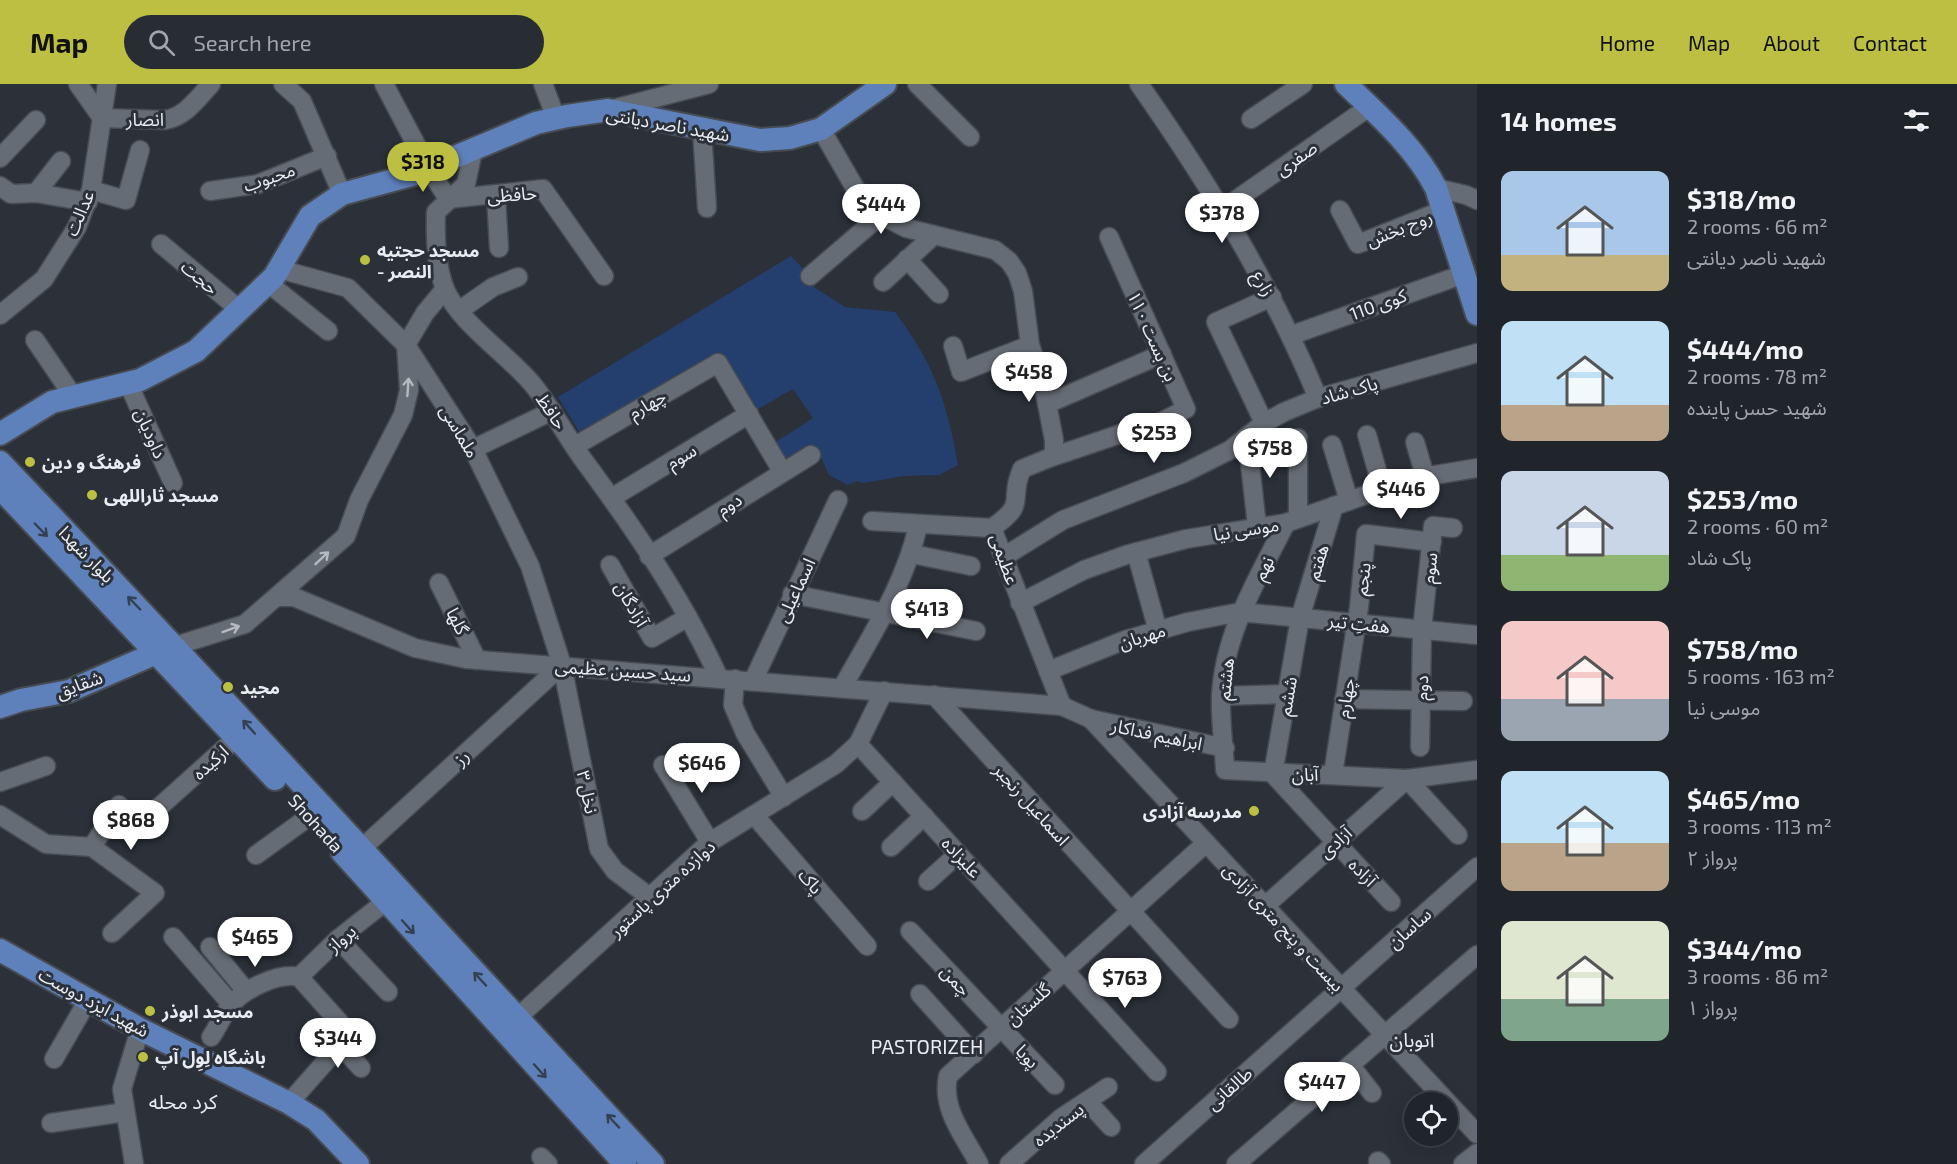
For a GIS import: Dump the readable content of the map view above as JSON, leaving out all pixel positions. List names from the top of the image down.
{
  "streets": {
    "main road": [
      "شهید ناصر دیانتی",
      "بلوار شهدا",
      "شقایق",
      "Shohada",
      "شهید ایزد دوست"
    ],
    "street": [
      "انصار",
      "صفری",
      "محبوب",
      "حافظی",
      "عدالت",
      "روح بخش",
      "حجت",
      "زارع",
      "کوی 110",
      "بن بست ۱۱۰",
      "پاک شاد",
      "چهارم",
      "حافظ",
      "ملماسی",
      "داودیان",
      "سوم",
      "دوم",
      "موسی نیا",
      "عظیمی",
      "هفتم",
      "نهم",
      "پنجم",
      "اسماعیلی",
      "آزادگان",
      "گلها",
      "هفتِ تیر",
      "مهربان",
      "سید حسین عظیمی",
      "هشتم",
      "ششم",
      "ابراهیم فداکار",
      "رز",
      "ارکیده",
      "آبان",
      "نخل ۳",
      "اسماعیل رنجبر",
      "آزادی",
      "علیزاده",
      "آزاده",
      "پاک",
      "دوازده متری پاستور",
      "بیست و پنج متری آزادی",
      "ساسان",
      "پرواز",
      "چمن",
      "گلستان",
      "پویا",
      "طالقانی",
      "پسندیده"
    ]
  },
  "crossings": [
    ["انصار", "عدالت"],
    ["شهید ناصر دیانتی", "حجت"],
    ["شهید ناصر دیانتی", "حافظ"],
    ["شهید ناصر دیانتی", "ملماسی"],
    ["شهید ناصر دیانتی", "داودیان"],
    ["صفری", "زارع"],
    ["حافظی", "حافظ"],
    ["زارع", "کوی 110"],
    ["زارع", "پاک شاد"],
    ["پاک شاد", "عظیمی"],
    ["چهارم", "حافظ"],
    ["چهارم", "سوم"],
    ["چهارم", "پنجم"],
    ["چهارم", "هفتِ تیر"],
    ["چهارم", "آبان"],
    ["حافظ", "سوم"],
    ["حافظ", "دوم"],
    ["حافظ", "اسماعیلی"],
    ["حافظ", "آزادگان"],
    ["حافظ", "سید حسین عظیمی"],
    ["ملماسی", "سید حسین عظیمی"],
    ["ملماسی", "رز"],
    ["ملماسی", "نخل ۳"],
    ["سوم", "دوم"],
    ["سوم", "پنجم"],
    ["سوم", "هفتِ تیر"],
    ["دوم", "هفتِ تیر"],
    ["موسی نیا", "عظیمی"],
    ["موسی نیا", "هفتم"],
    ["موسی نیا", "نهم"],
    ["بلوار شهدا", "شقایق"],
    ["بلوار شهدا", "Shohada"],
    ["عظیمی", "مهربان"],
    ["عظیمی", "سید حسین عظیمی"],
    ["هفتم", "هفتِ تیر"],
    ["هفتم", "ششم"],
    ["نهم", "هفتِ تیر"],
    ["نهم", "مهربان"],
    ["نهم", "هشتم"],
    ["پنجم", "هفتِ تیر"],
    ["اسماعیلی", "سید حسین عظیمی"],
    ["گلها", "سید حسین عظیمی"],
    ["هفتِ تیر", "مهربان"],
    ["هفتِ تیر", "هشتم"],
    ["هفتِ تیر", "ششم"],
    ["مهربان", "هشتم"],
    ["سید حسین عظیمی", "ابراهیم فداکار"],
    ["سید حسین عظیمی", "رز"],
    ["سید حسین عظیمی", "نخل ۳"],
    ["سید حسین عظیمی", "اسماعیل رنجبر"],
    ["سید حسین عظیمی", "دوازده متری پاستور"],
    ["سید حسین عظیمی", "بیست و پنج متری آزادی"],
    ["هشتم", "ابراهیم فداکار"],
    ["هشتم", "آبان"],
    ["شقایق", "Shohada"],
    ["ششم", "آبان"],
    ["ششم", "آزاده"],
    ["ابراهیم فداکار", "آبان"],
    ["ابراهیم فداکار", "بیست و پنج متری آزادی"],
    ["رز", "نخل ۳"],
    ["رز", "Shohada"],
    ["ارکیده", "Shohada"],
    ["آبان", "آزادی"],
    ["آبان", "آزاده"],
    ["نخل ۳", "دوازده متری پاستور"],
    ["اسماعیل رنجبر", "گلستان"],
    ["Shohada", "دوازده متری پاستور"],
    ["Shohada", "پرواز"],
    ["آزادی", "آزاده"],
    ["آزادی", "بیست و پنج متری آزادی"],
    ["علیزاده", "دوازده متری پاستور"],
    ["علیزاده", "گلستان"],
    ["پاک", "دوازده متری پاستور"],
    ["بیست و پنج متری آزادی", "ساسان"],
    ["بیست و پنج متری آزادی", "گلستان"],
    ["بیست و پنج متری آزادی", "طالقانی"],
    ["ساسان", "طالقانی"],
    ["چمن", "گلستان"],
    ["چمن", "پویا"],
    ["گلستان", "پویا"]
  ],
  "one_way": ["بلوار شهدا"],
  "districts": ["اتوبان", "PASTORIZEH", "کرد محله"],
  "places": [
    "مسجد حجتیه - النصر",
    "فرهنگ و دین",
    "مسجد ثاراللهی",
    "مجید",
    "مدرسه آزادی",
    "مسجد ابوذر",
    "باشگاه لِوِل آپ"
  ],
  "page": {
    "header": "Map",
    "search": "Search here",
    "nav": [
      "Home",
      "Map",
      "About",
      "Contact"
    ],
    "heading": "14 homes",
    "price": [
      "$318",
      "$444",
      "$378",
      "$458",
      "$253",
      "$758",
      "$446",
      "$413",
      "$646",
      "$868",
      "$465",
      "$763",
      "$344",
      "$447"
    ],
    "list": [
      {
        "name": "$318/mo",
        "note": "2 rooms · 66 m² · شهید ناصر دیانتی"
      },
      {
        "name": "$444/mo",
        "note": "2 rooms · 78 m² · شهید حسن پاینده"
      },
      {
        "name": "$253/mo",
        "note": "2 rooms · 60 m² · پاک شاد"
      },
      {
        "name": "$758/mo",
        "note": "5 rooms · 163 m² · موسی نیا"
      },
      {
        "name": "$465/mo",
        "note": "3 rooms · 113 m² · پرواز ۲"
      },
      {
        "name": "$344/mo",
        "note": "3 rooms · 86 m² · پرواز ۱"
      }
    ]
  }
}
